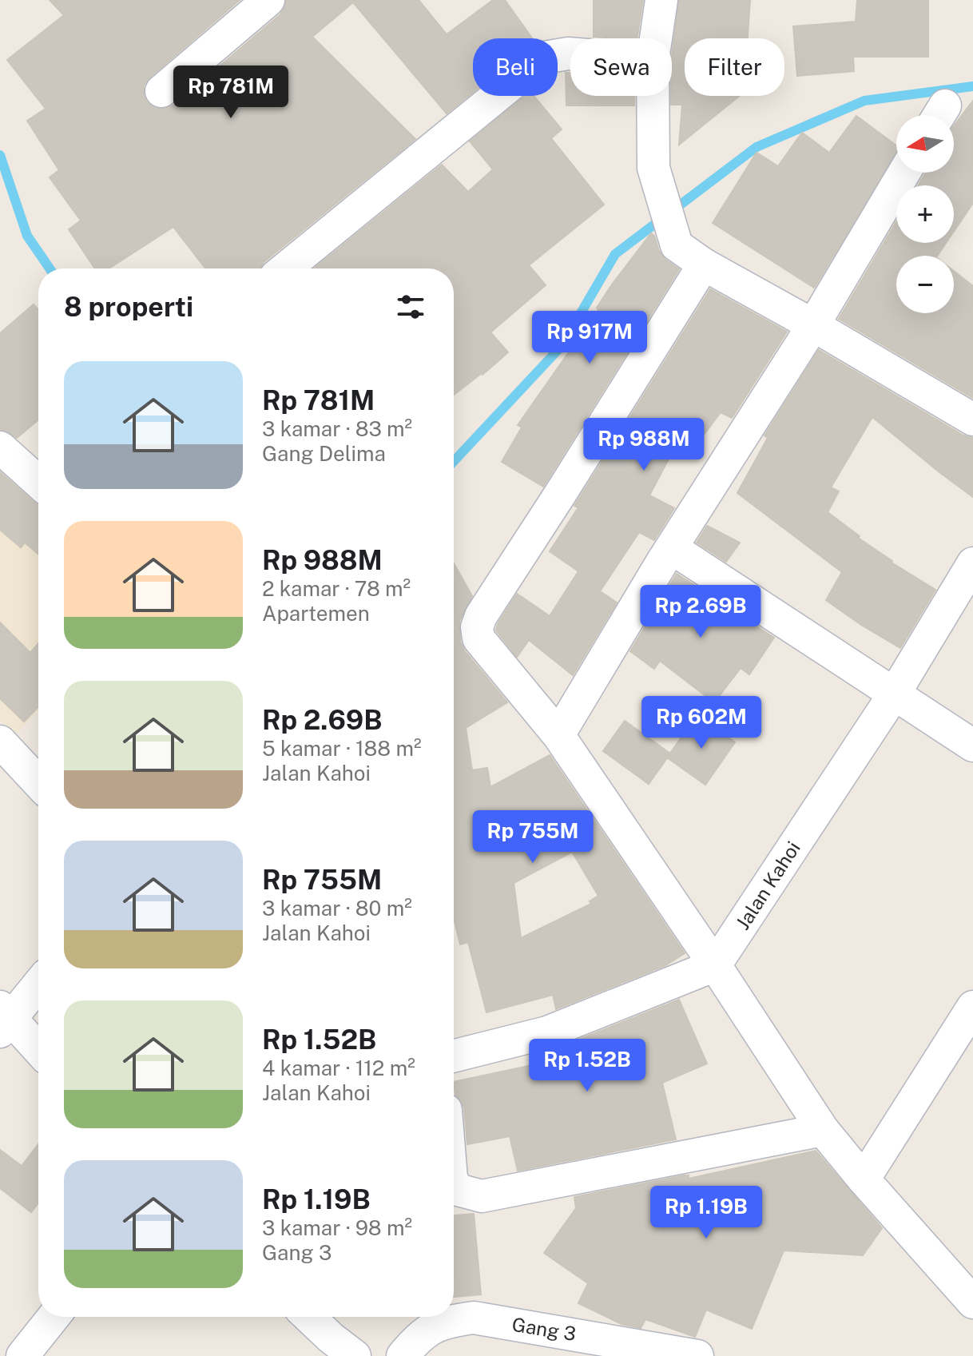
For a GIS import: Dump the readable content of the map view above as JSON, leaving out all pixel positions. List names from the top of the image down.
{
  "streets": {
    "street": ["Jalan Kahoi", "Gang 3"]
  },
  "north": "left",
  "page": {
    "chip": ["Beli", "Sewa", "Filter"],
    "price": [
      "Rp 781M",
      "Rp 917M",
      "Rp 988M",
      "Rp 2.69B",
      "Rp 602M",
      "Rp 755M",
      "Rp 1.52B",
      "Rp 1.19B"
    ],
    "map_buttons": ["+", "−"],
    "heading": "8 properti",
    "list": [
      {
        "name": "Rp 781M",
        "note": "3 kamar · 83 m² · Gang Delima"
      },
      {
        "name": "Rp 988M",
        "note": "2 kamar · 78 m² · Apartemen"
      },
      {
        "name": "Rp 2.69B",
        "note": "5 kamar · 188 m² · Jalan Kahoi"
      },
      {
        "name": "Rp 755M",
        "note": "3 kamar · 80 m² · Jalan Kahoi"
      },
      {
        "name": "Rp 1.52B",
        "note": "4 kamar · 112 m² · Jalan Kahoi"
      },
      {
        "name": "Rp 1.19B",
        "note": "3 kamar · 98 m² · Gang 3"
      }
    ]
  }
}
